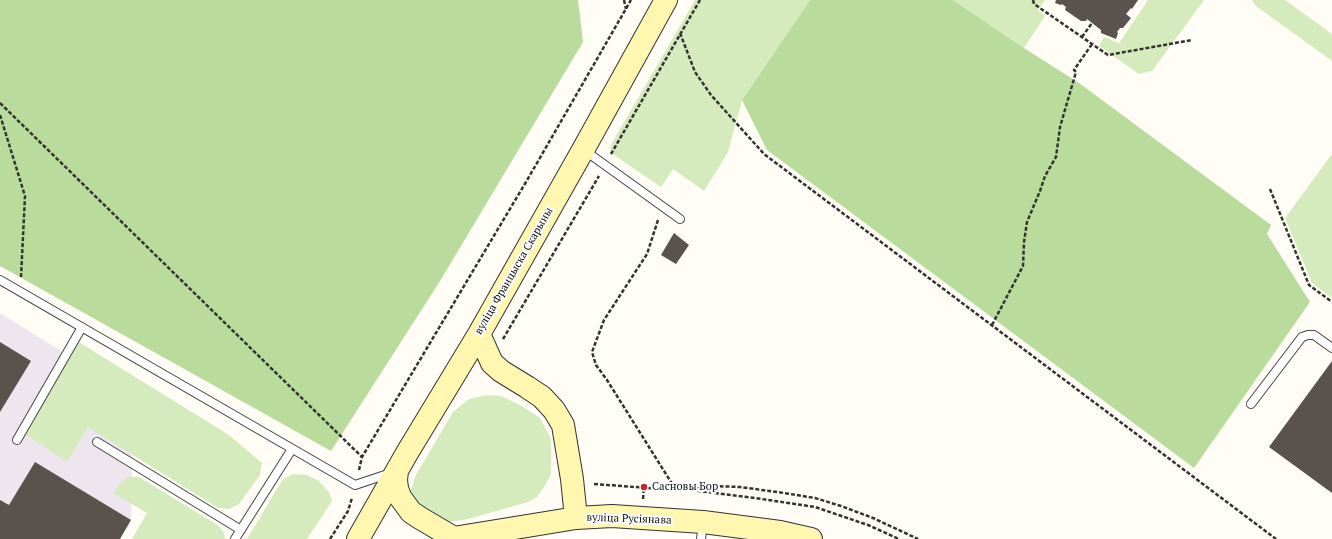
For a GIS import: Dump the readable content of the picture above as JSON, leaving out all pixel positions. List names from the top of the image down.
{
  "streets": {
    "main road": ["вуліца Францыска Скарыны", "вуліца Русіянава"]
  },
  "places": ["Сасновы Бор"]
}
